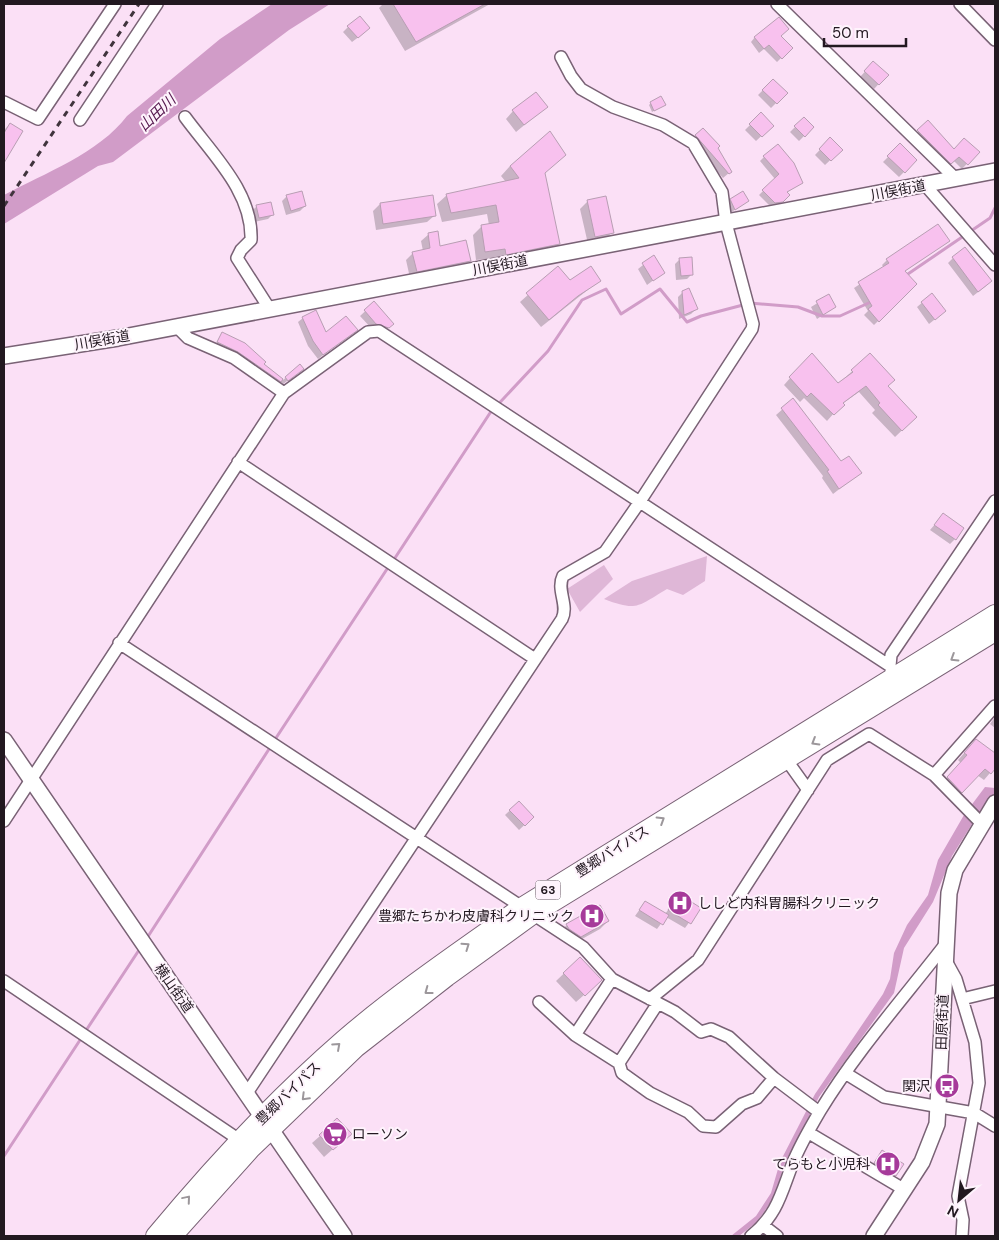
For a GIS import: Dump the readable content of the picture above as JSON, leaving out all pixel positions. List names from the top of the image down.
{
  "streets": {
    "main road": ["豊郷バイパス", "63"],
    "street": ["川俣街道", "横山街道", "田原街道"]
  },
  "crossings": [
    ["豊郷バイパス", "横山街道"]
  ],
  "water": ["山田川"],
  "places": {
    "hospital": ["ししど内科胃腸科クリニック", "豊郷たちかわ皮膚科クリニック", "てらもと小児科"],
    "bus stop": ["関沢"],
    "supermarket": ["ローソン"]
  },
  "scale_bar": "50 m",
  "north": "bottom left"
}
